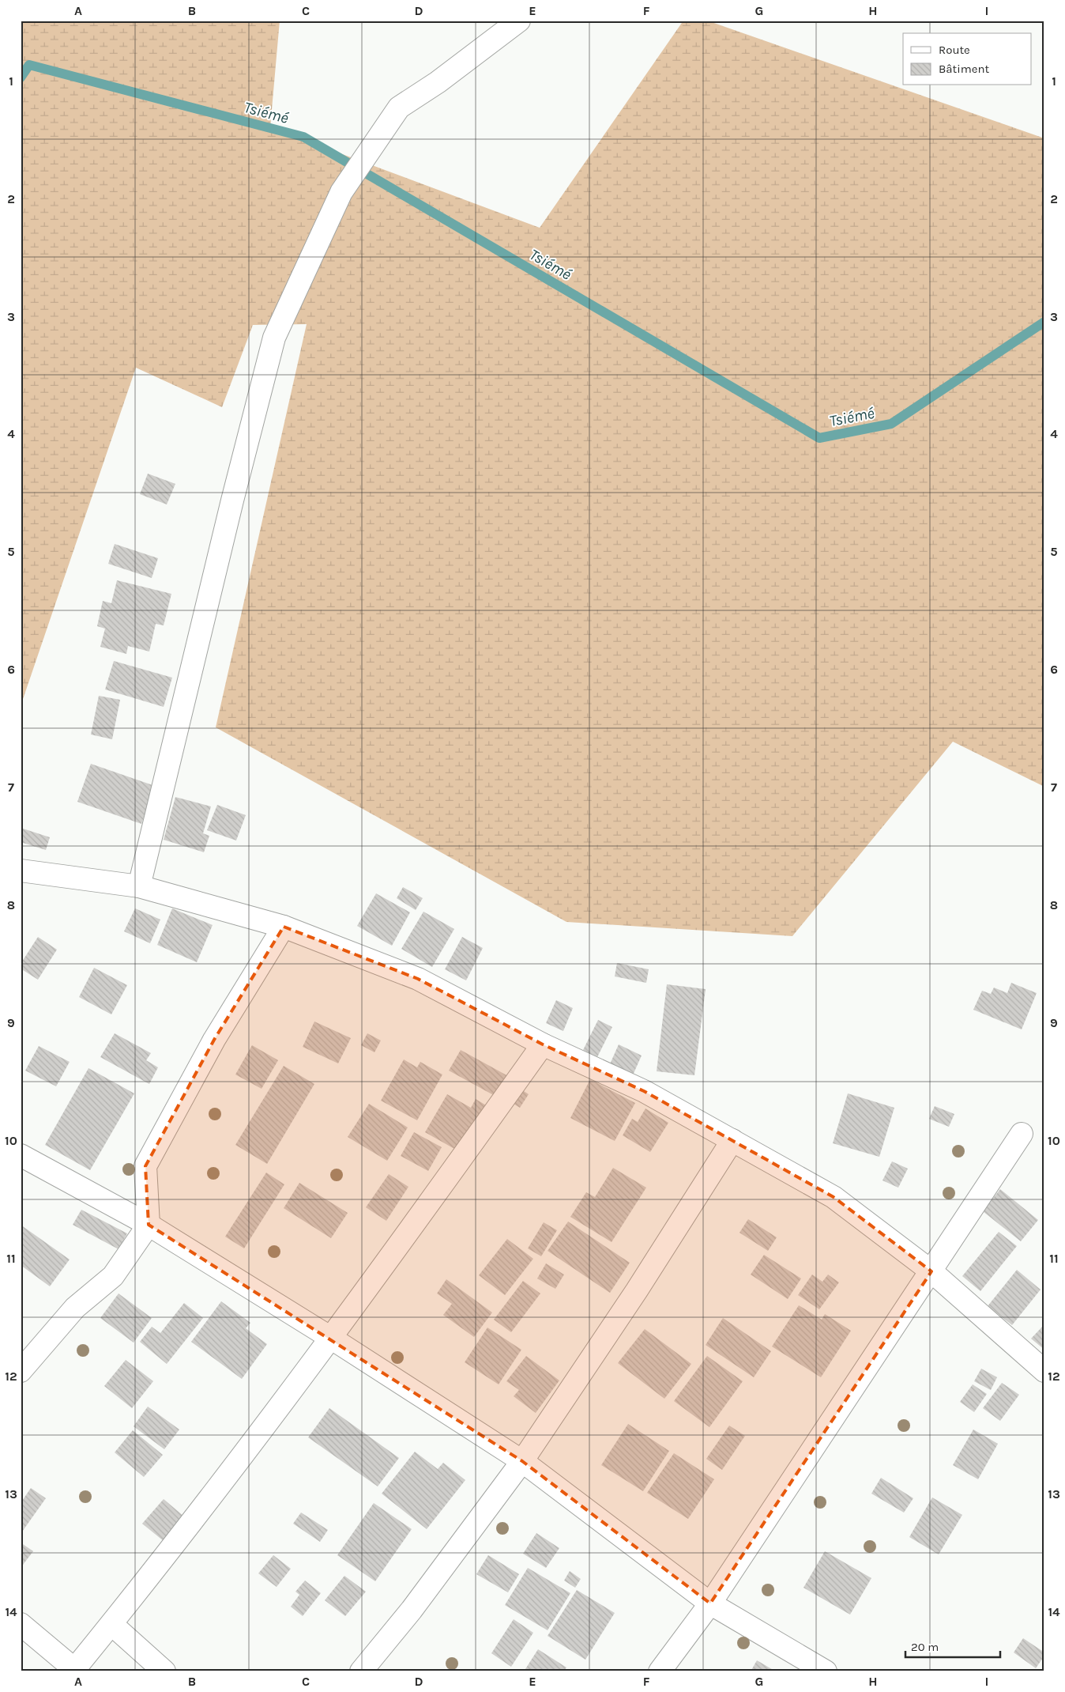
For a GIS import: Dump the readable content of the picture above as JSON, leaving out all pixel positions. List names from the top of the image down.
{
  "water": ["Tsiémé"],
  "legend": ["Route", "Bâtiment"],
  "scale_bar": "20 m",
  "grid": {
    "columns": [
      "A",
      "B",
      "C",
      "D",
      "E",
      "F",
      "G",
      "H",
      "I"
    ],
    "rows": [
      "1",
      "2",
      "3",
      "4",
      "5",
      "6",
      "7",
      "8",
      "9",
      "10",
      "11",
      "12",
      "13",
      "14"
    ]
  }
}
